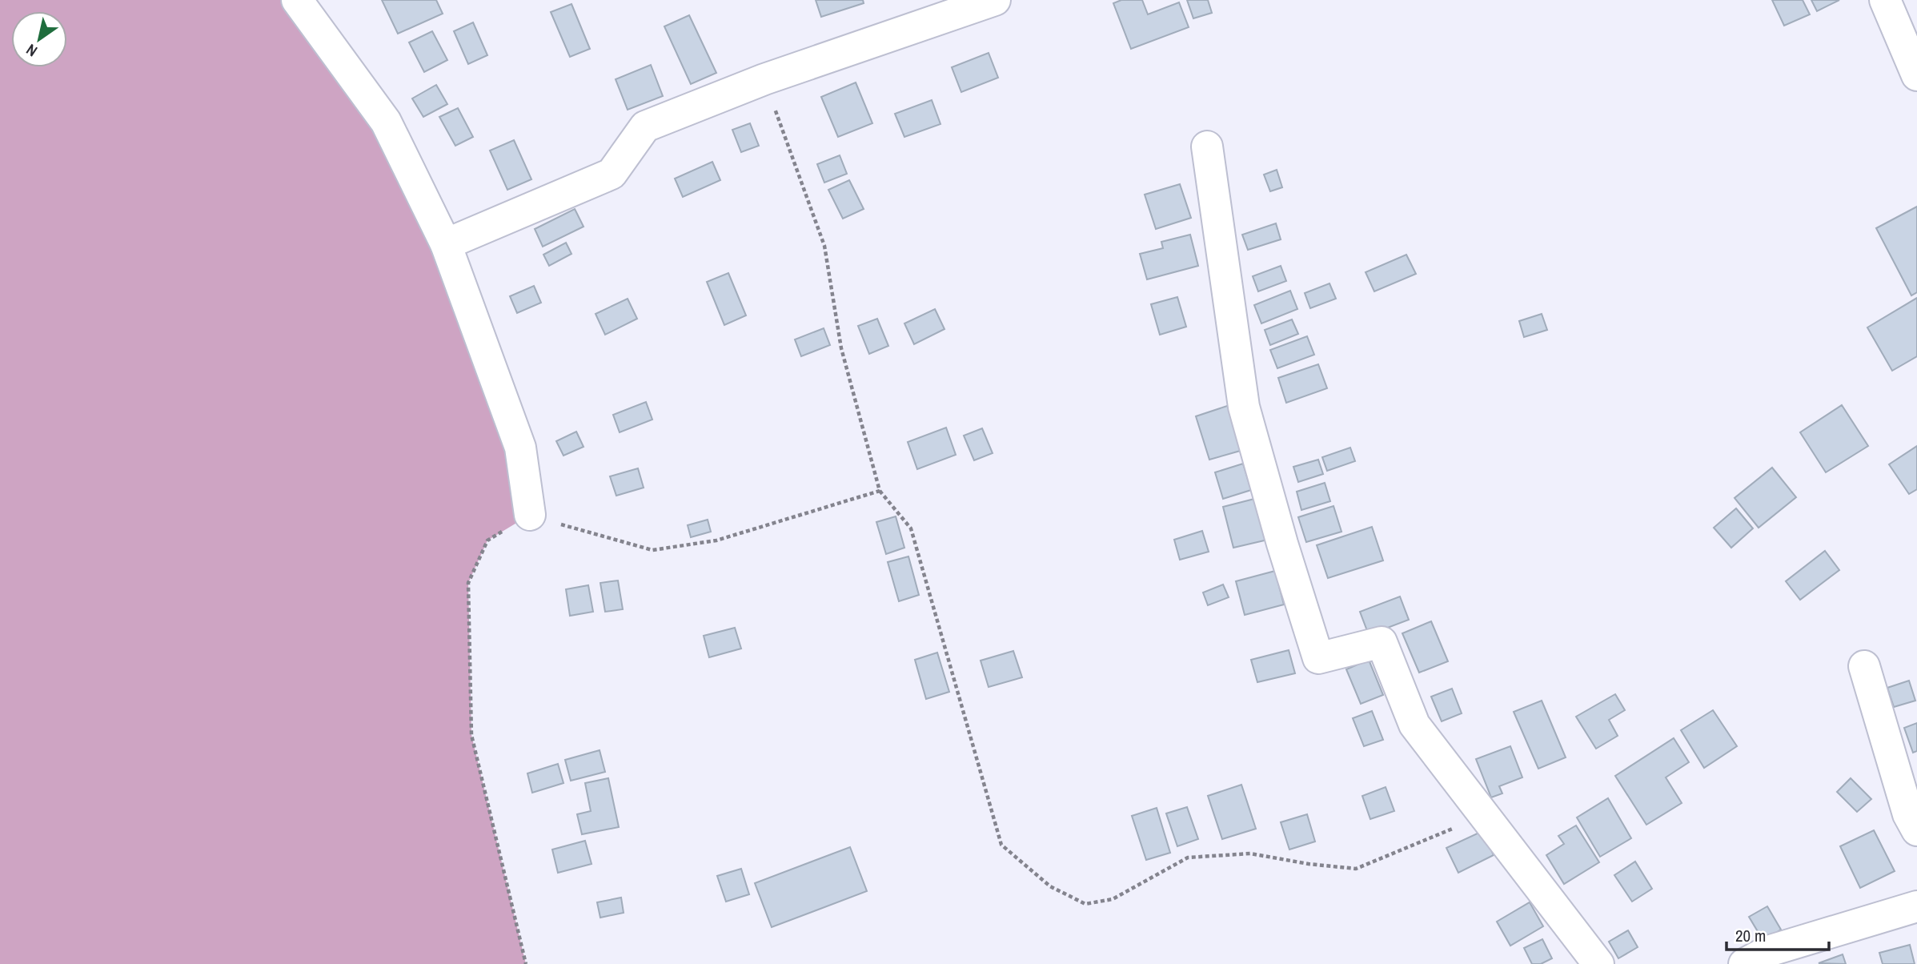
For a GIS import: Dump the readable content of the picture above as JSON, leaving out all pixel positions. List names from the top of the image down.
{
  "scale_bar": "20 m",
  "north": "bottom left"
}
